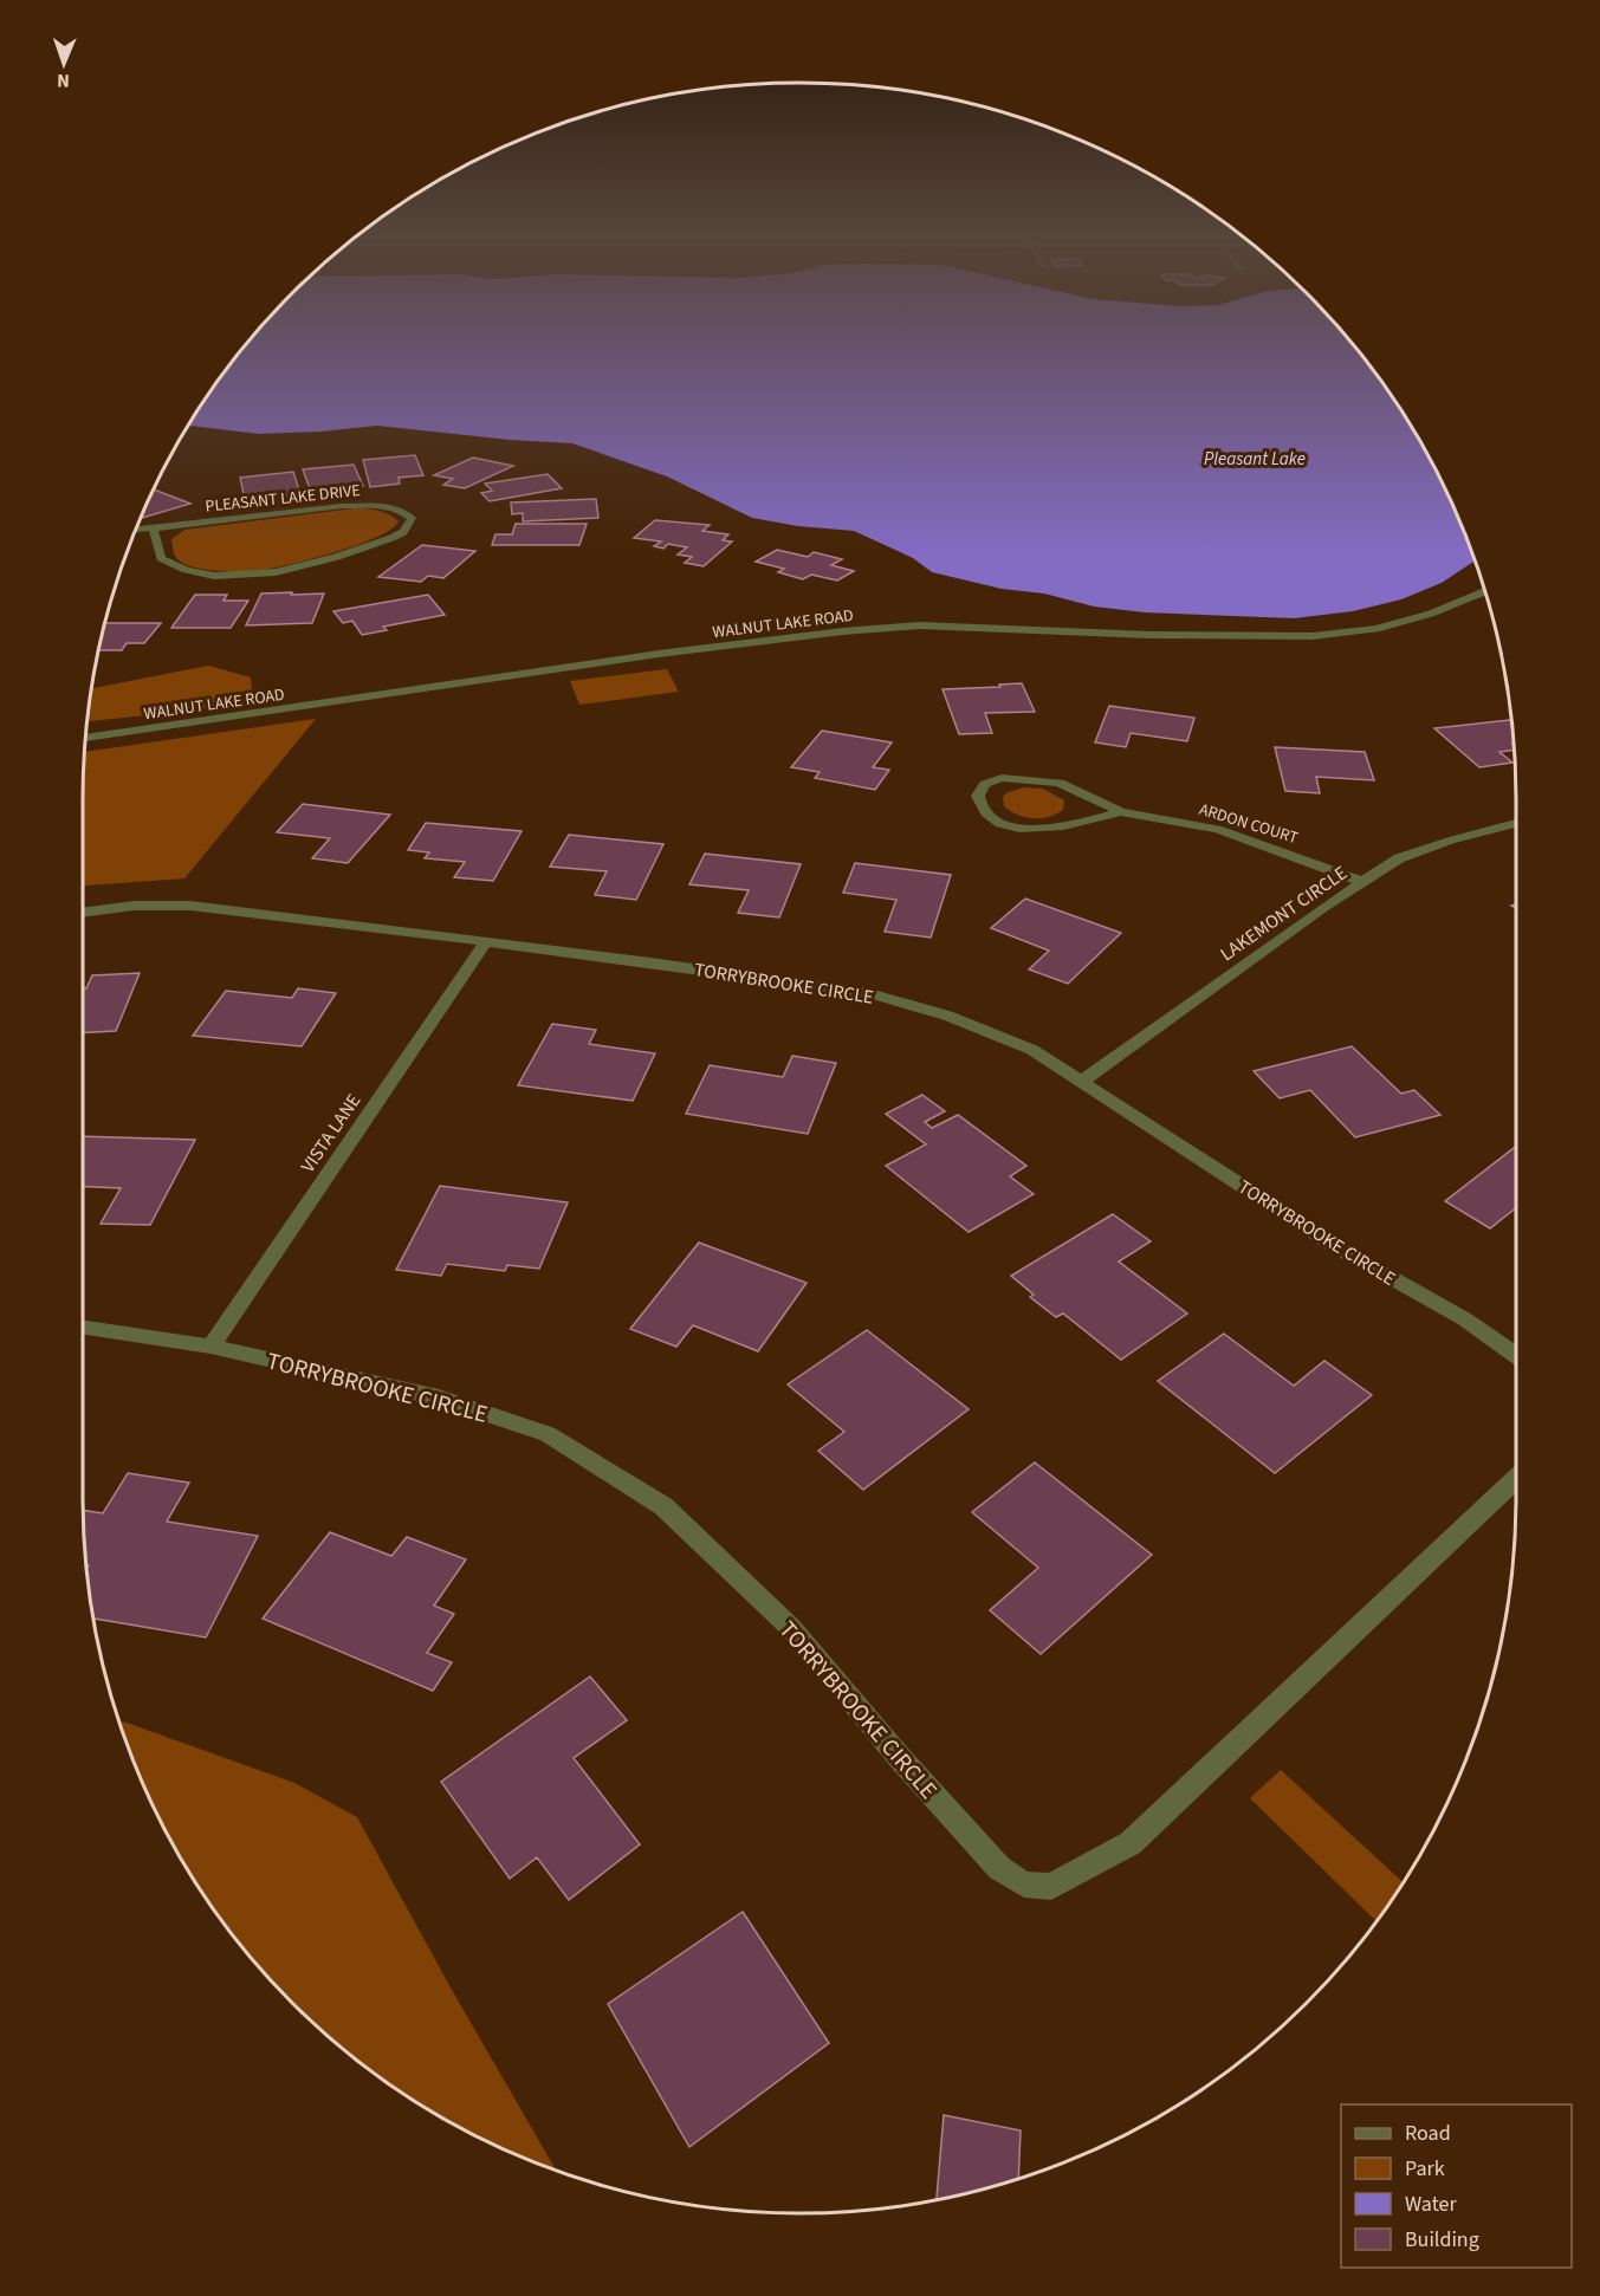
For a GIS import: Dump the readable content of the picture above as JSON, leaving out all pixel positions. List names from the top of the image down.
{
  "streets": {
    "street": [
      "PLEASANT LAKE DRIVE",
      "WALNUT LAKE ROAD",
      "ARDON COURT",
      "LAKEMONT CIRCLE",
      "TORRYBROOKE CIRCLE",
      "VISTA LANE"
    ]
  },
  "crossings": [
    ["ARDON COURT", "LAKEMONT CIRCLE"],
    ["LAKEMONT CIRCLE", "TORRYBROOKE CIRCLE"],
    ["TORRYBROOKE CIRCLE", "VISTA LANE"]
  ],
  "water": ["Pleasant Lake"],
  "legend": [
    "Road",
    "Park",
    "Water",
    "Building"
  ],
  "north": "bottom"
}
